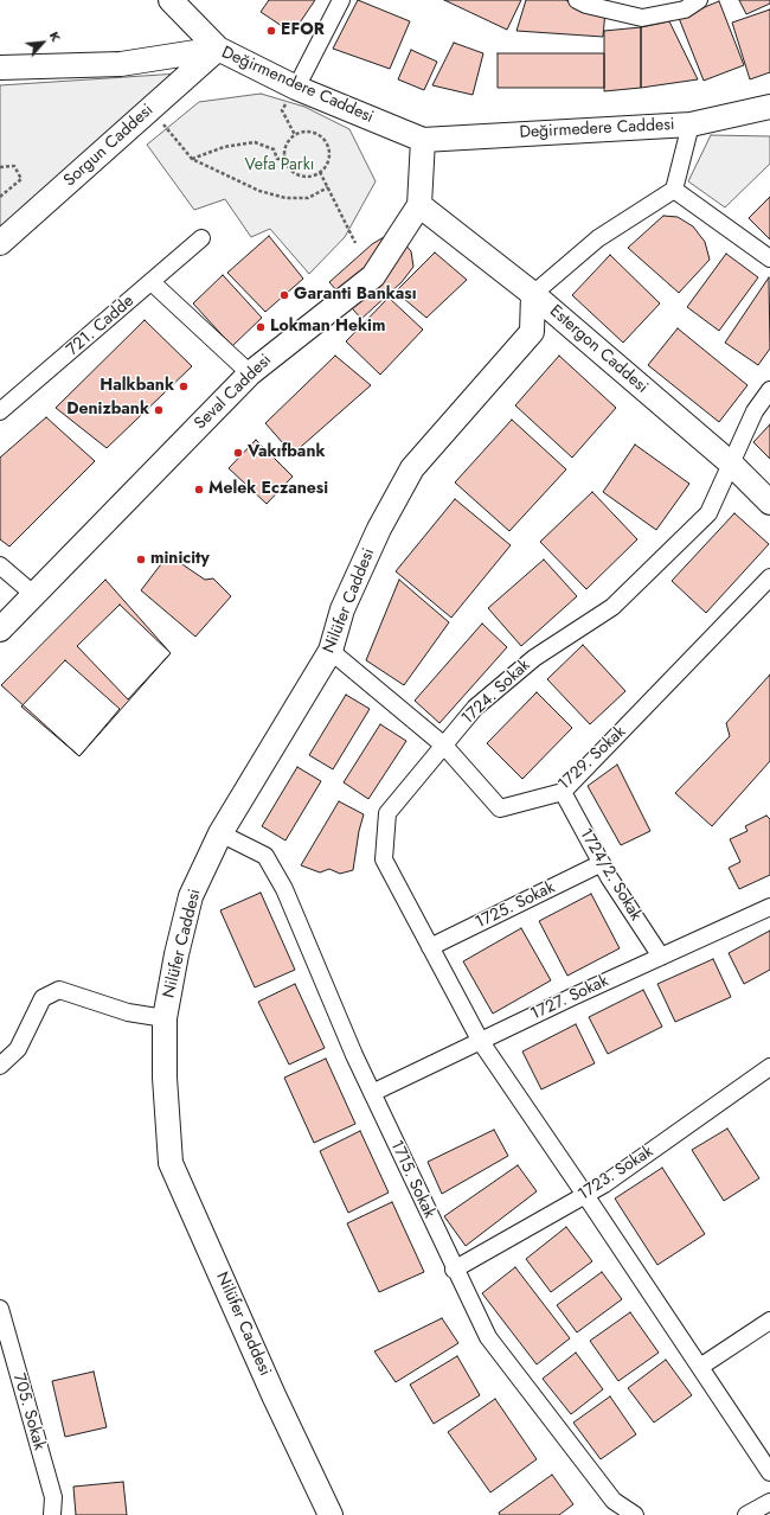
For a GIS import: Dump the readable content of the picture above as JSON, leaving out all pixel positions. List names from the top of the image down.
{
  "streets": {
    "street": [
      "Değirmendere Caddesi",
      "Değirmedere Caddesi",
      "Sorgun Caddesi",
      "721. Cadde",
      "Estergon Caddesi",
      "Seval Caddesi",
      "Nilüfer Caddesi",
      "1724. Sokak",
      "1729. Sokak",
      "1724/2. Sokak",
      "1725. Sokak",
      "1727. Sokak",
      "1723. Sokak",
      "1715. Sokak",
      "705. Sokak"
    ]
  },
  "crossings": [
    ["Değirmendere Caddesi", "Değirmedere Caddesi"],
    ["Değirmendere Caddesi", "Sorgun Caddesi"],
    ["Değirmendere Caddesi", "Seval Caddesi"],
    ["Değirmedere Caddesi", "Seval Caddesi"],
    ["Estergon Caddesi", "Seval Caddesi"],
    ["Estergon Caddesi", "Nilüfer Caddesi"],
    ["Estergon Caddesi", "1724. Sokak"],
    ["Nilüfer Caddesi", "1729. Sokak"],
    ["Nilüfer Caddesi", "1715. Sokak"],
    ["1724. Sokak", "1729. Sokak"],
    ["1724. Sokak", "1725. Sokak"],
    ["1724. Sokak", "1727. Sokak"],
    ["1724. Sokak", "1723. Sokak"],
    ["1729. Sokak", "1724/2. Sokak"],
    ["1724/2. Sokak", "1725. Sokak"],
    ["1724/2. Sokak", "1727. Sokak"],
    ["1727. Sokak", "1715. Sokak"],
    ["1723. Sokak", "1715. Sokak"]
  ],
  "parks": ["Vefa Parkı"],
  "places": [
    "EFOR",
    "Garanti Bankası",
    "Lokman Hekim",
    "Halkbank",
    "Denizbank",
    "Vakıfbank",
    "Melek Eczanesi",
    "minicity"
  ],
  "north": "top right"
}
